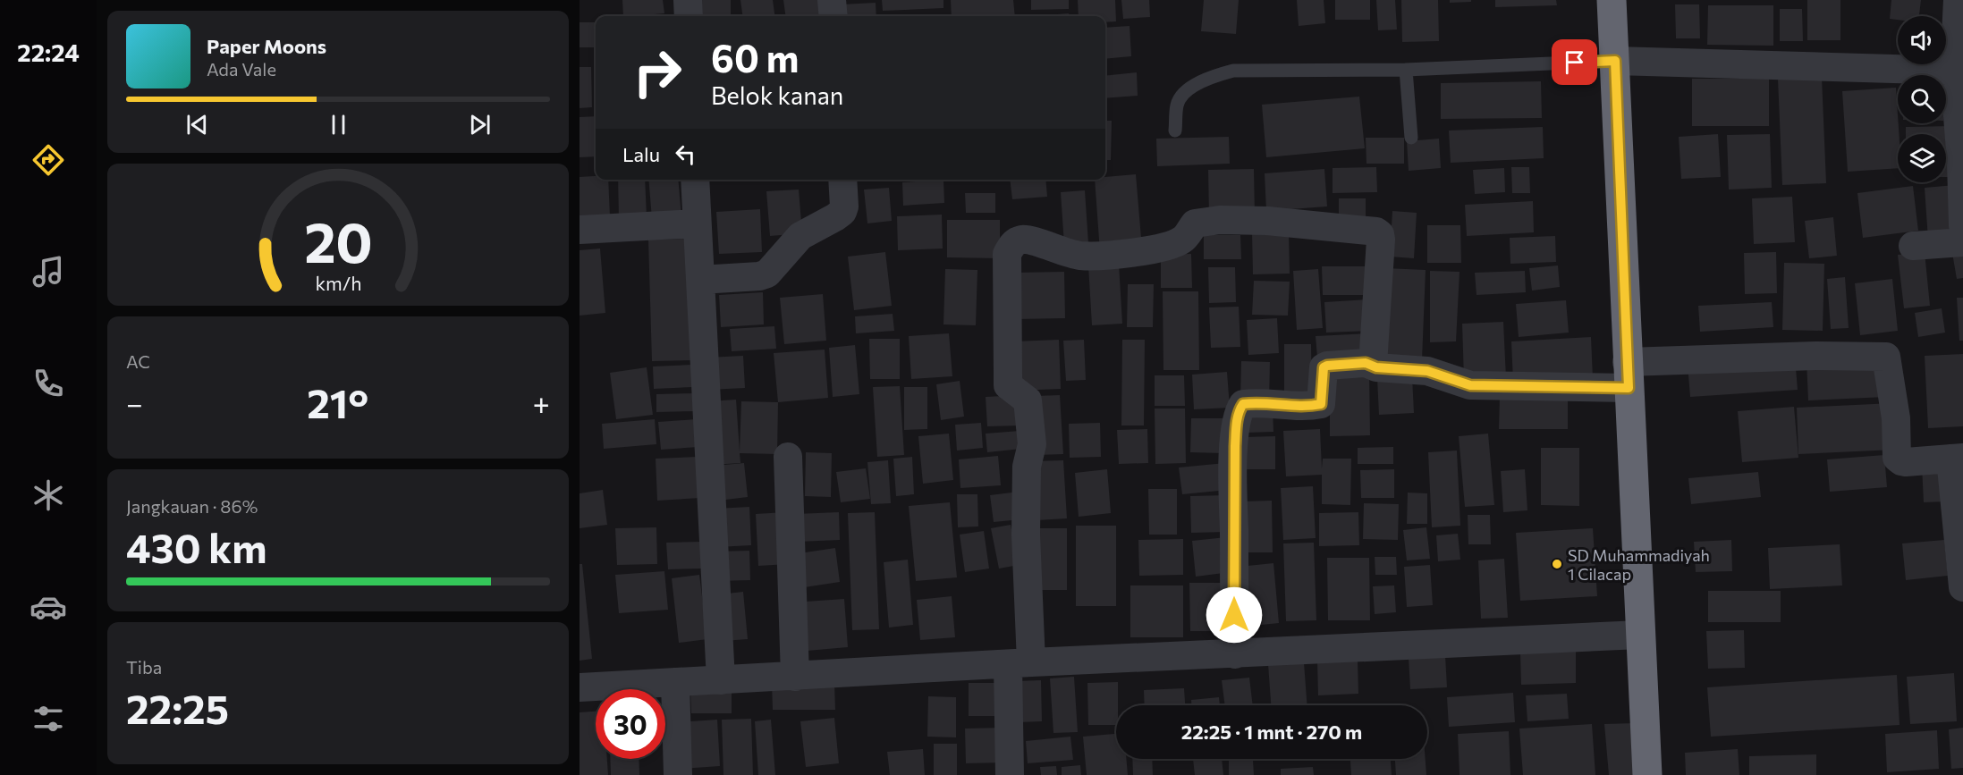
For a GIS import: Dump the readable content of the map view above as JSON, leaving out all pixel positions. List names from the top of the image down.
{
  "places": ["SD Muhammadiyah 1 Cilacap"],
  "page": {
    "tabs": "22:24",
    "turn": ["60 m", "Belok kanan"],
    "song": ["Paper Moons", "Ada Vale"],
    "then": "Lalu",
    "tile": [
      "AC",
      ["Jangkauan · 86%", "430 km"],
      ["Tiba", "22:25"]
    ],
    "heat": ["−", "21°", "+"],
    "limit": "30",
    "trip": "22:25 · 1 mnt · 270 m",
    "gauge": ["20", "km/h"]
  }
}
